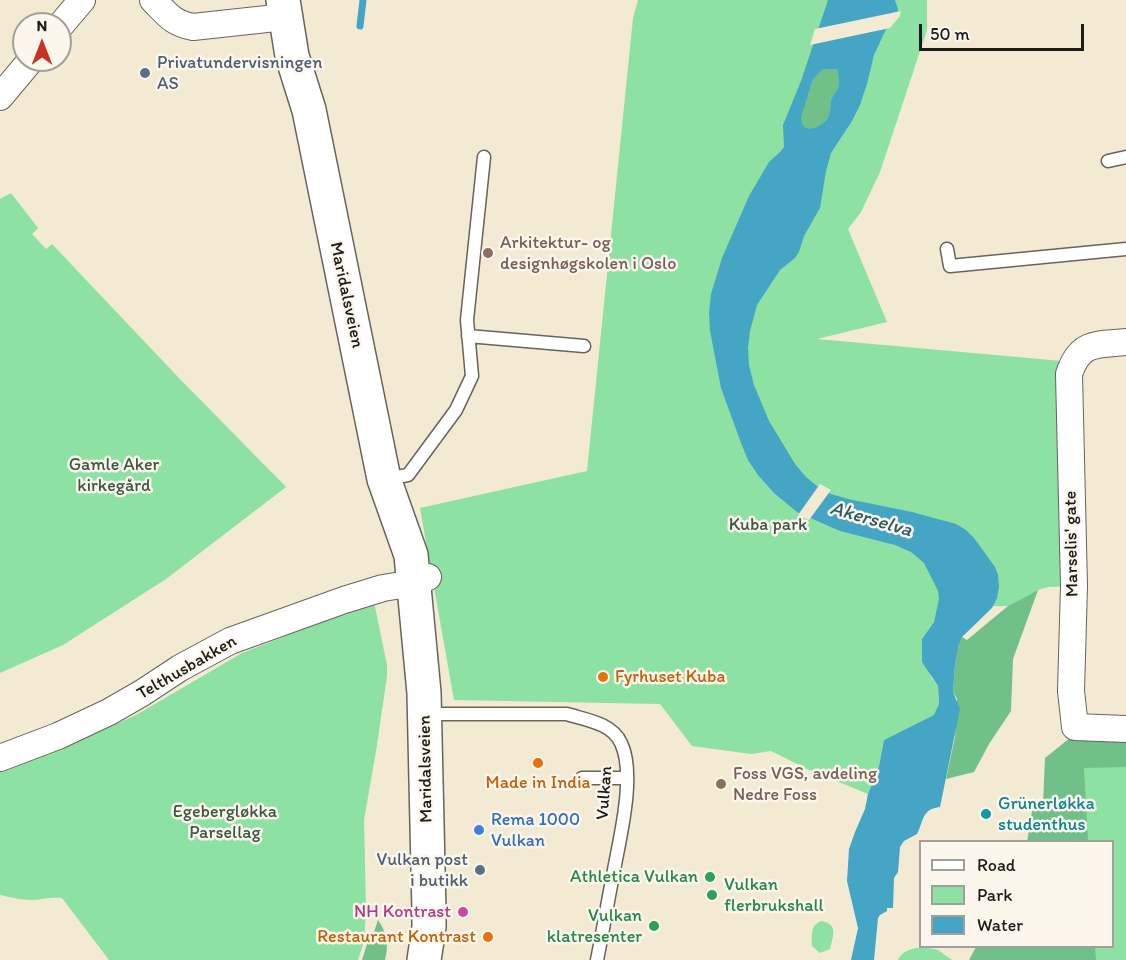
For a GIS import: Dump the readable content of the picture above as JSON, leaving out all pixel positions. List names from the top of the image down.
{
  "streets": {
    "main road": ["Maridalsveien"],
    "street": ["Marselis' gate", "Telthusbakken"],
    "lane": ["Vulkan"]
  },
  "crossings": [
    ["Maridalsveien", "Telthusbakken"],
    ["Maridalsveien", "Vulkan"]
  ],
  "water": ["Akerselva"],
  "parks": ["Gamle Aker kirkegård", "Kuba park", "Egebergløkka Parsellag"],
  "places": [
    "Privatundervisningen AS",
    "Arkitektur- og designhøgskolen i Oslo",
    "Fyrhuset Kuba",
    "Made in India",
    "Foss VGS, avdeling Nedre Foss",
    "Grünerløkka studenthus",
    "Rema 1000 Vulkan",
    "Vulkan post i butikk",
    "Athletica Vulkan",
    "Vulkan flerbrukshall",
    "NH Kontrast",
    "Vulkan klatresenter",
    "Restaurant Kontrast"
  ],
  "legend": ["Road", "Park", "Water"],
  "scale_bar": "50 m",
  "north": "top"
}
